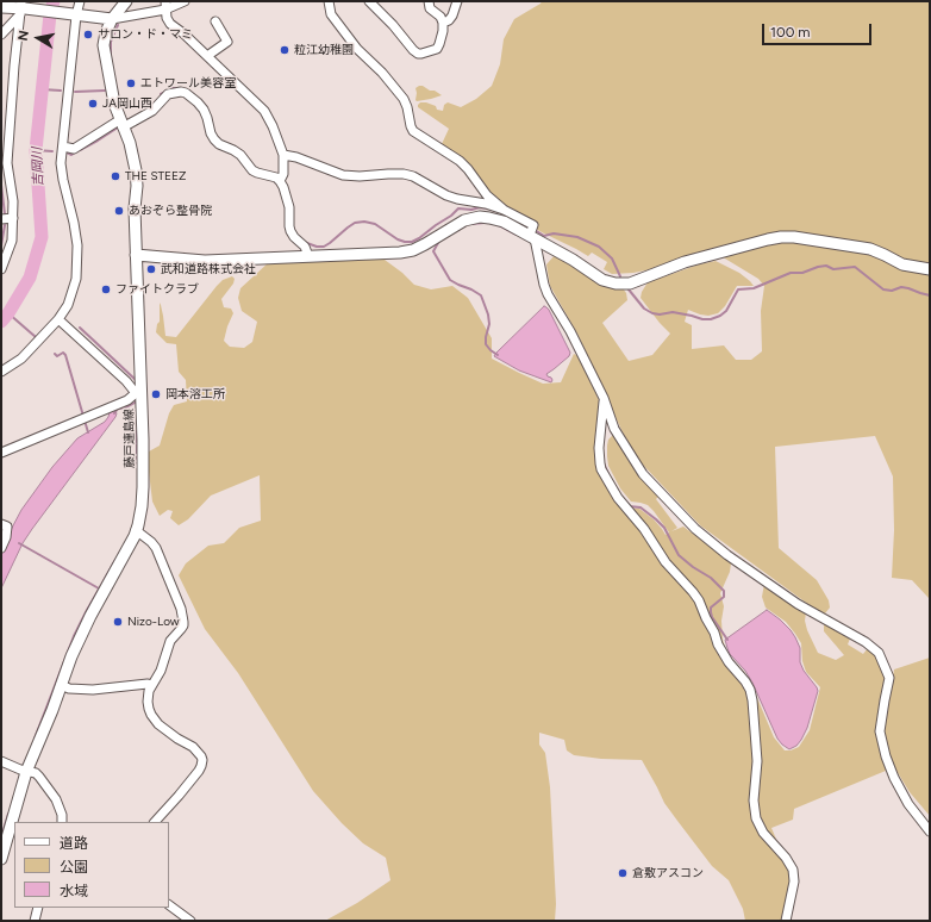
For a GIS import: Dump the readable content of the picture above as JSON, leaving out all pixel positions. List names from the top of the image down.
{
  "streets": {
    "street": ["藤戸連島線"]
  },
  "water": ["吉岡川"],
  "places": [
    "サロン・ド・マミ",
    "粒江幼稚園",
    "エトワール美容室",
    "JA岡山西",
    "THE STEEZ",
    "あおぞら整骨院",
    "武和道路株式会社",
    "ファイトクラブ",
    "岡本溶工所",
    "Nizo-Low",
    "倉敷アスコン"
  ],
  "legend": ["道路", "公園", "水域"],
  "scale_bar": "100 m",
  "north": "left"
}
